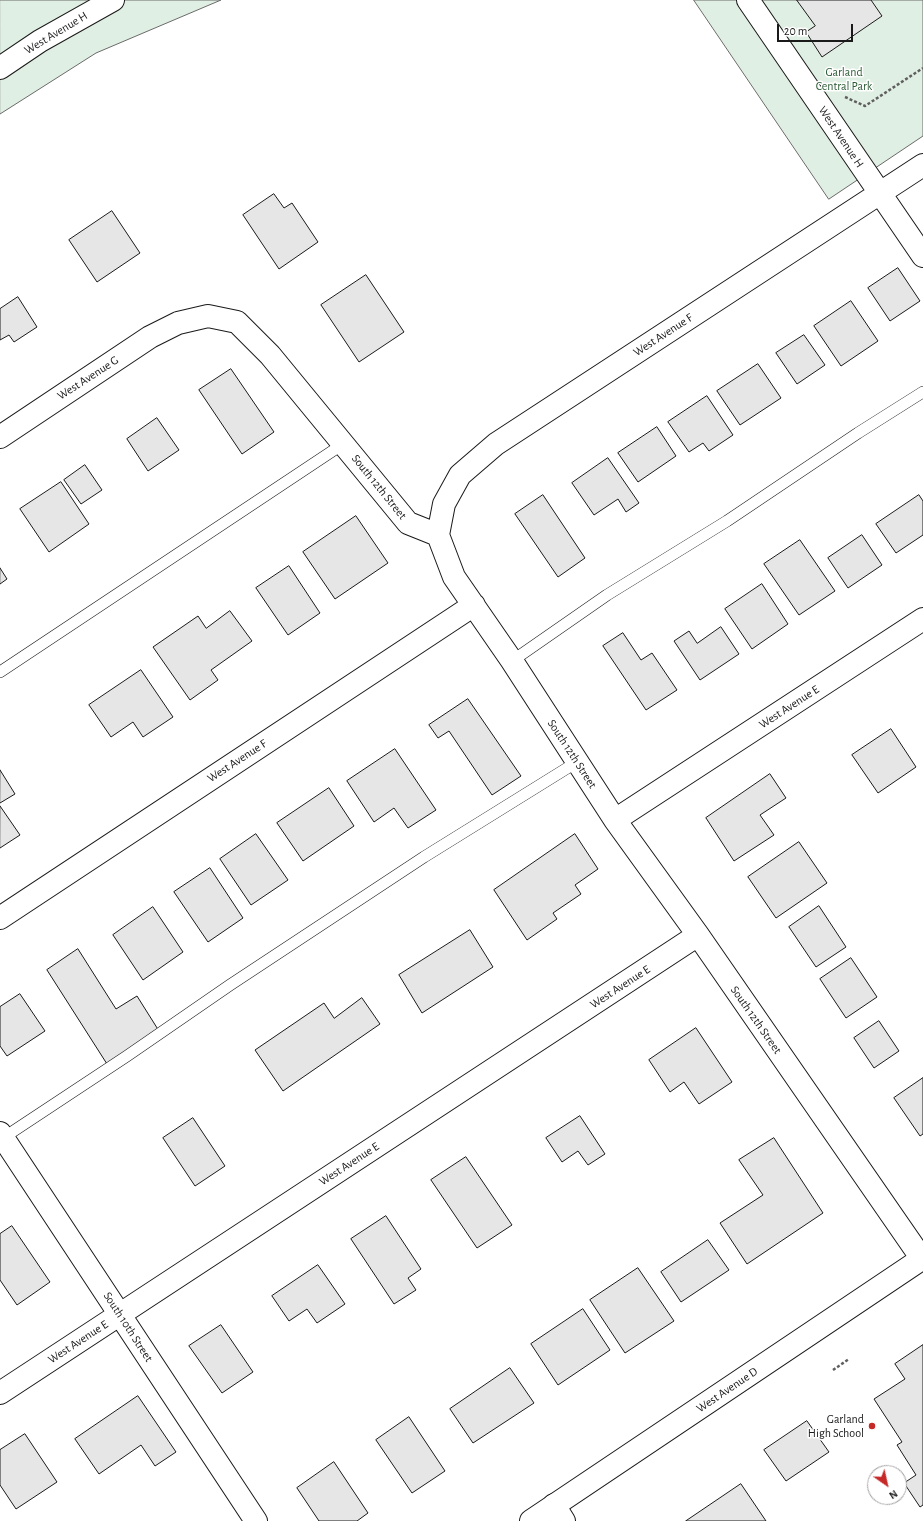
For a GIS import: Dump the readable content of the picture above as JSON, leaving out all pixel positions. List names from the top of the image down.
{
  "streets": {
    "street": [
      "West Avenue H",
      "West Avenue F",
      "West Avenue G",
      "South 12th Street",
      "West Avenue E",
      "South 10th Street",
      "West Avenue D"
    ]
  },
  "crossings": [
    ["West Avenue H", "West Avenue F"],
    ["West Avenue F", "South 12th Street"],
    ["West Avenue G", "South 12th Street"],
    ["South 12th Street", "West Avenue E"],
    ["South 12th Street", "West Avenue D"],
    ["West Avenue E", "South 10th Street"]
  ],
  "parks": ["Garland Central Park"],
  "places": ["Garland High School"],
  "scale_bar": "20 m",
  "north": "bottom right"
}
